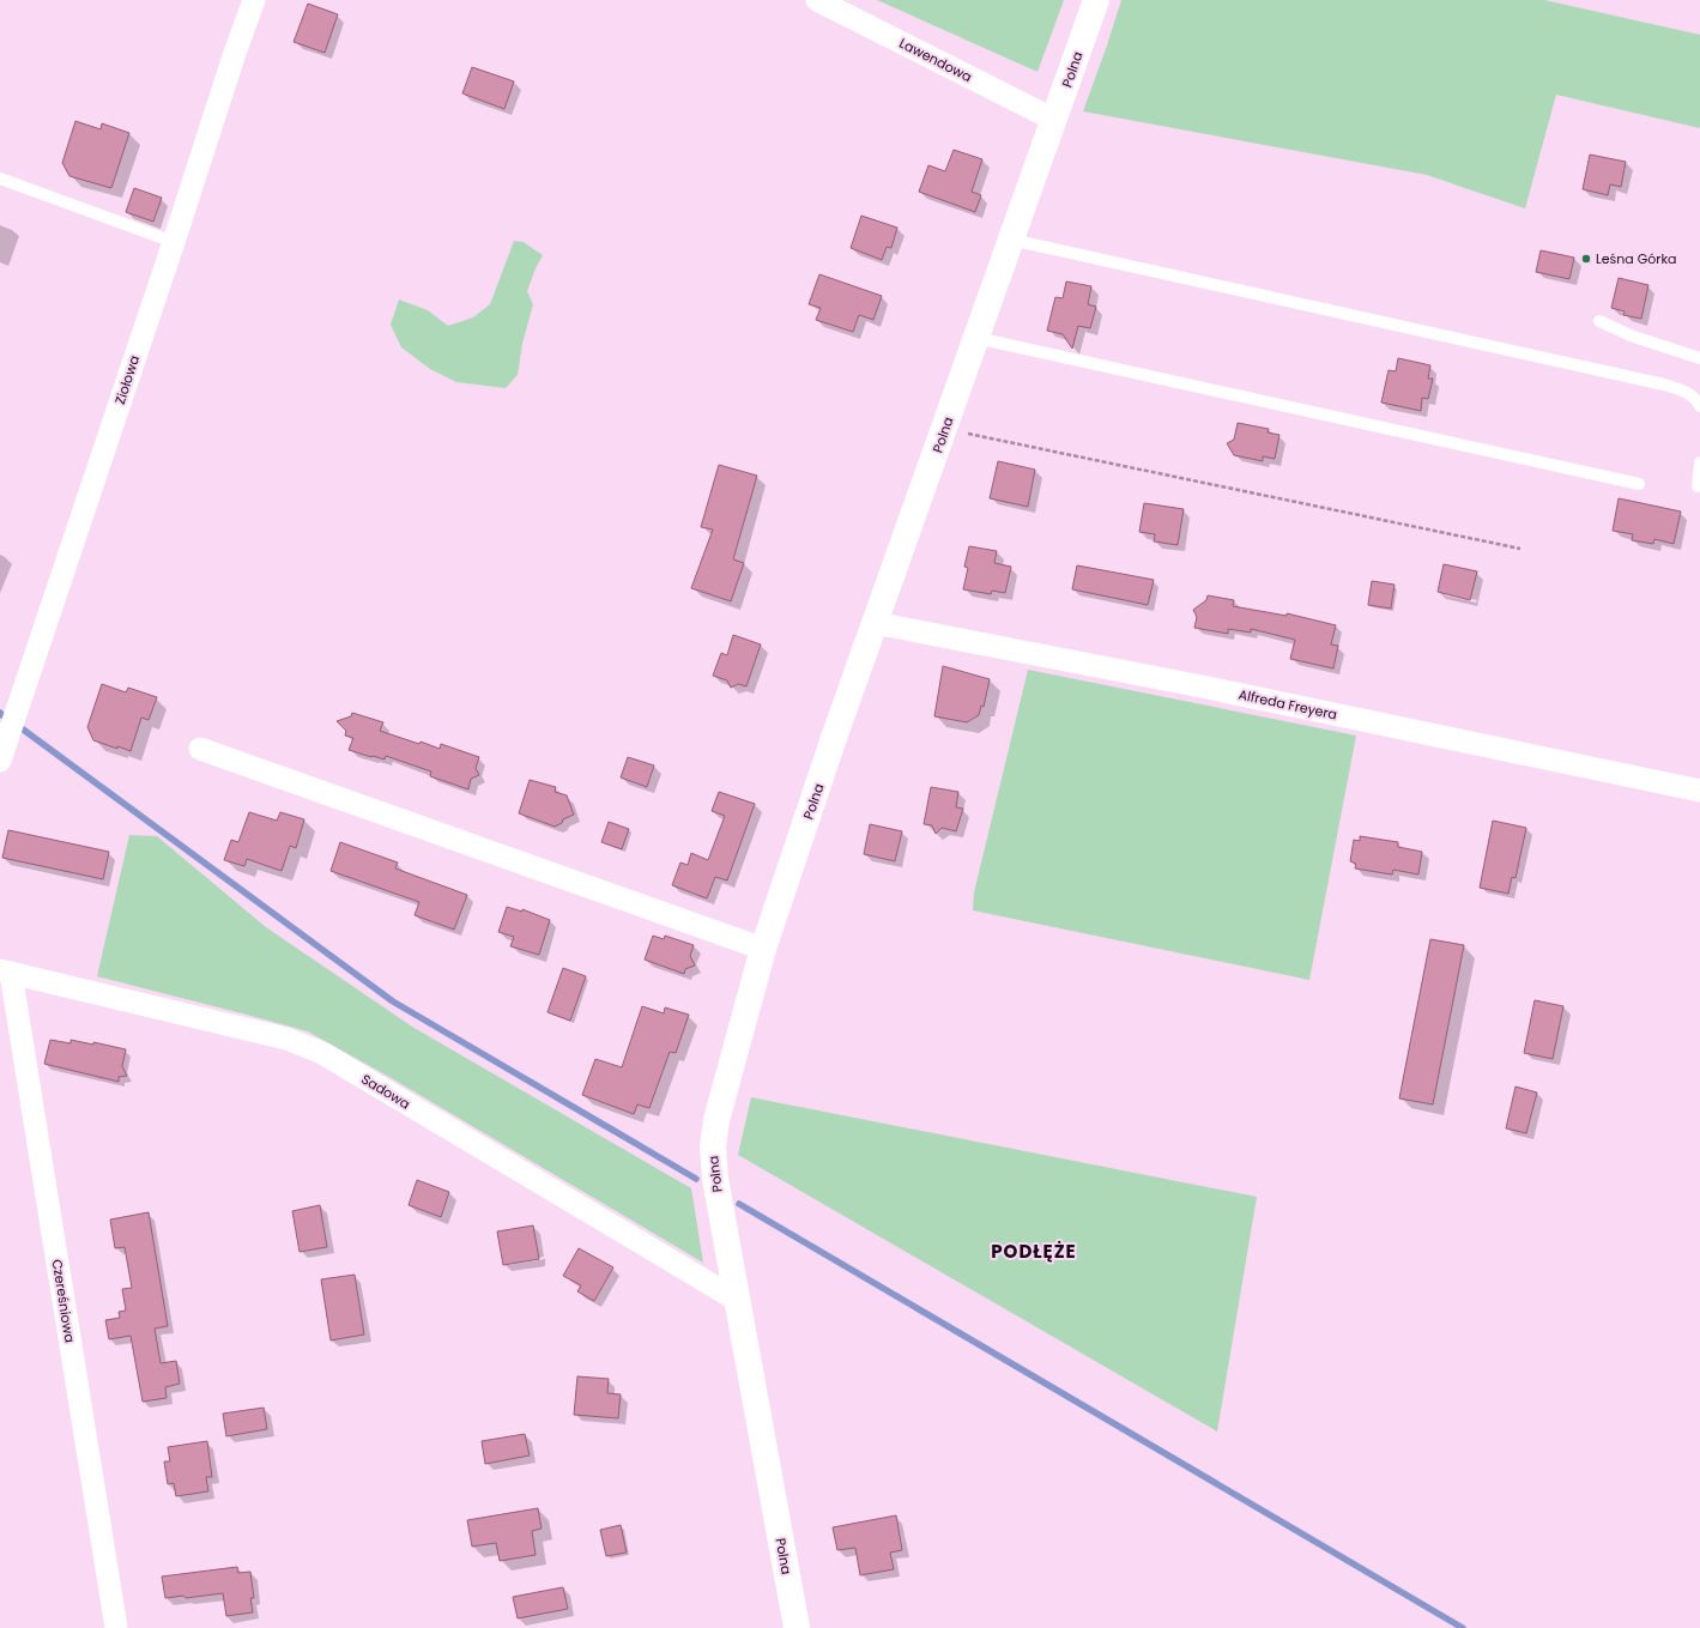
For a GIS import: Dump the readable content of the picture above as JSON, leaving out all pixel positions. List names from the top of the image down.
{
  "streets": {
    "street": [
      "Lawendowa",
      "Polna",
      "Ziołowa",
      "Alfreda Freyera",
      "Sadowa",
      "Czereśniowa"
    ]
  },
  "crossings": [
    ["Lawendowa", "Polna"],
    ["Polna", "Alfreda Freyera"],
    ["Polna", "Sadowa"],
    ["Sadowa", "Czereśniowa"]
  ],
  "districts": ["PODŁĘŻE"],
  "places": ["Leśna Górka"]
}
